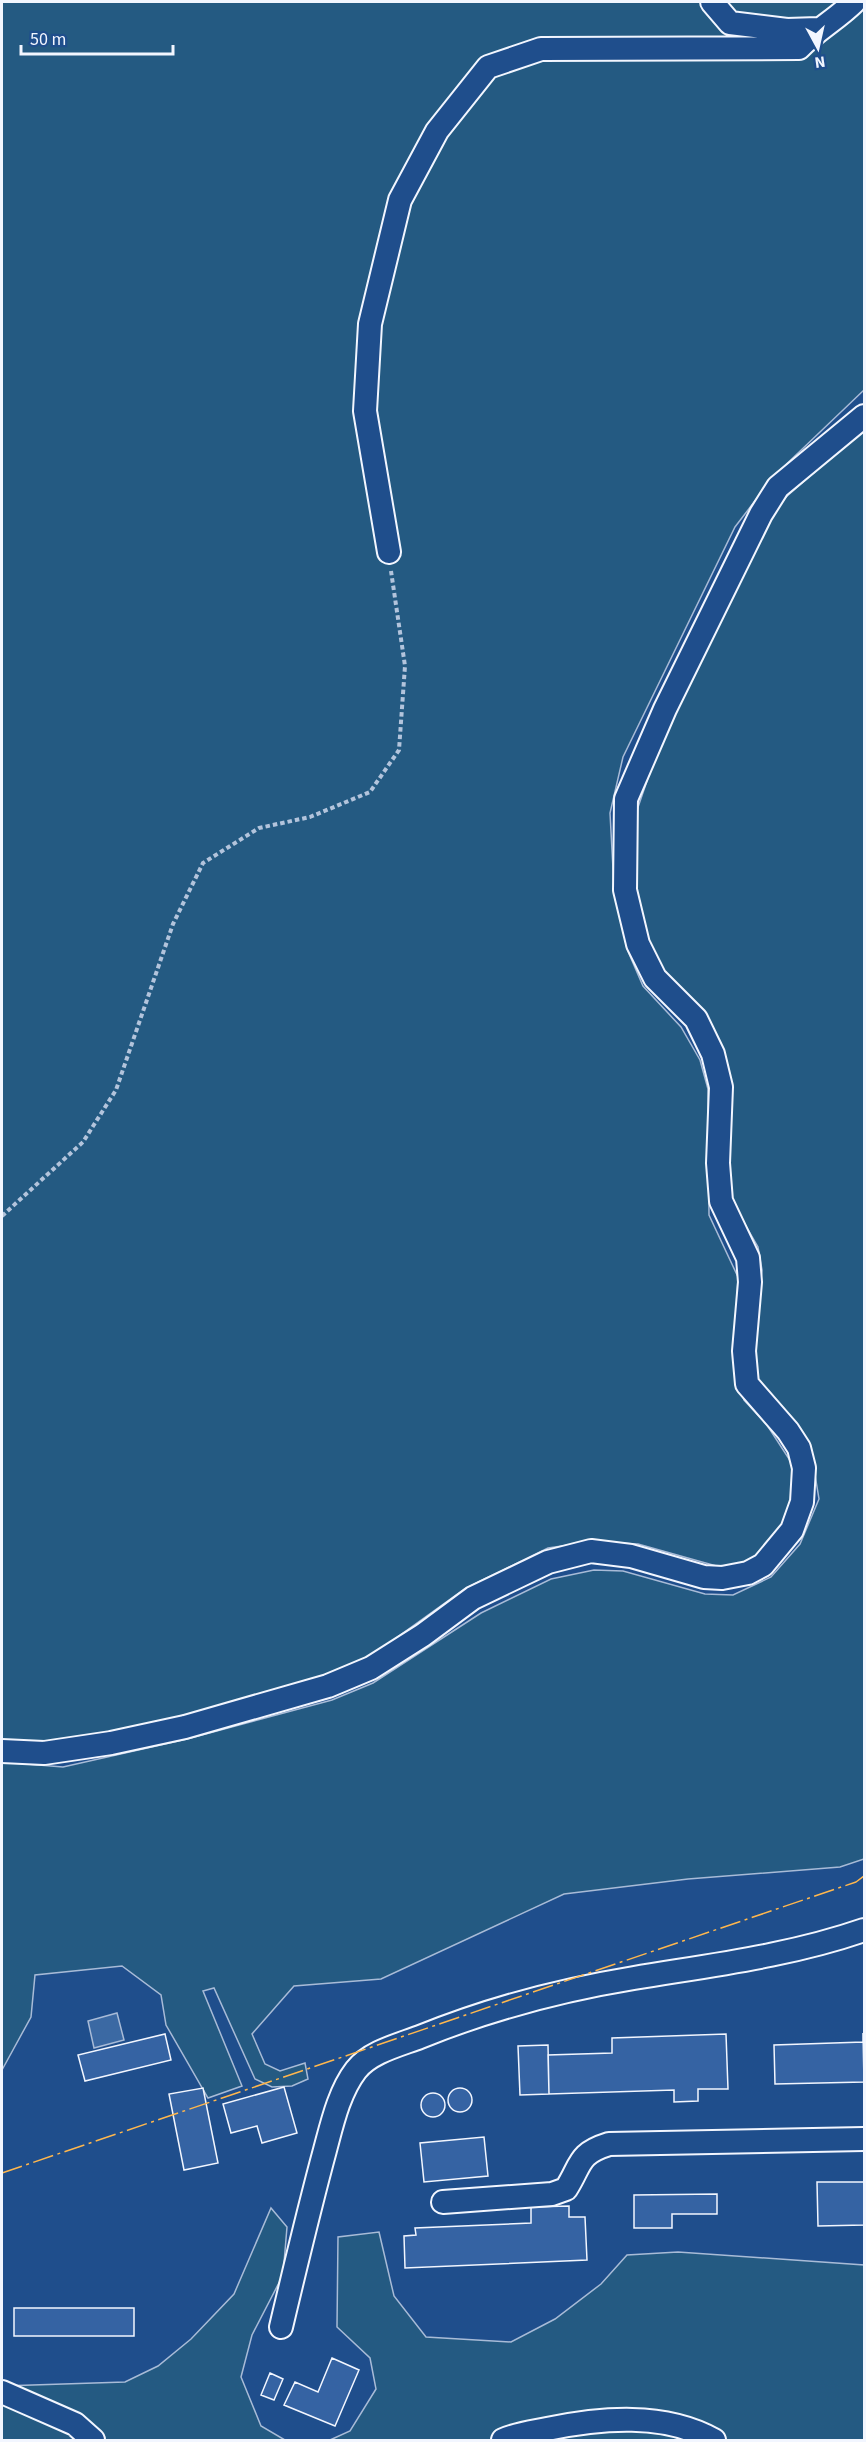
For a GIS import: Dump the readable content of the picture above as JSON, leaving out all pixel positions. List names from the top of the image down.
{
  "scale_bar": "50 m",
  "north": "bottom"
}
